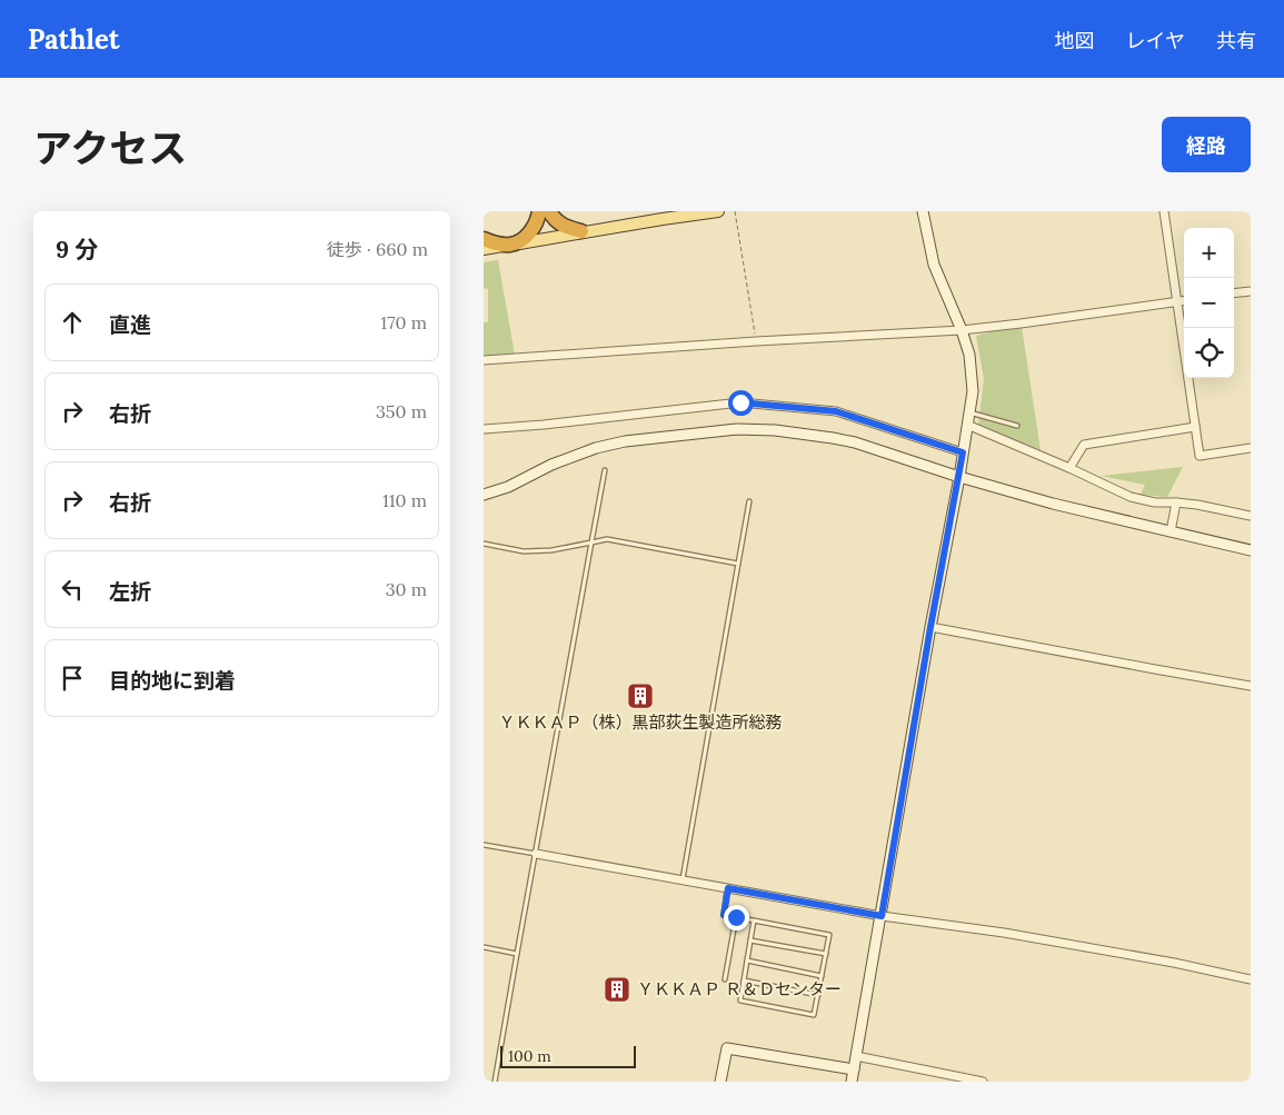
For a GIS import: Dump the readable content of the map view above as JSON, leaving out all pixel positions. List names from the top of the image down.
{
  "places": {
    "building": ["ＹＫＫＡＰ（株）黒部荻生製造所総務", "ＹＫＫＡＰ Ｒ＆Ｄセンター"]
  },
  "scale_bar": "100 m",
  "page": {
    "header": "Pathlet",
    "nav": ["地図", "レイヤ", "共有"],
    "title": "アクセス",
    "buttons": "経路",
    "heading": ["9 分", "徒歩 · 660 m"],
    "map_buttons": ["+", "−"],
    "list": [
      ["直進", "170 m"],
      ["右折", "350 m"],
      ["右折", "110 m"],
      ["左折", "30 m"],
      "目的地に到着"
    ],
    "scale": "100 m"
  }
}
